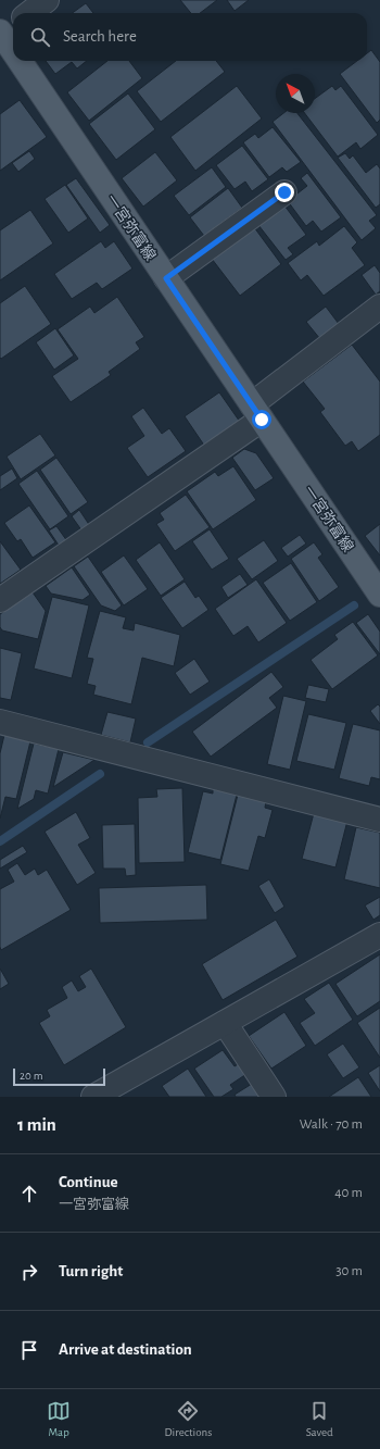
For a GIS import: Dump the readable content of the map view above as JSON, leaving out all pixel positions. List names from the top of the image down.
{
  "streets": {
    "main road": ["一宮弥富線"]
  },
  "scale_bar": "20 m",
  "north": "top left",
  "page": {
    "search": "Search here",
    "scale": "20 m",
    "heading": ["1 min", "Walk · 70 m"],
    "list": [
      ["Continue", "一宮弥富線", "40 m"],
      ["Turn right", "30 m"],
      "Arrive at destination"
    ],
    "nav": ["Map", "Directions", "Saved"]
  }
}
